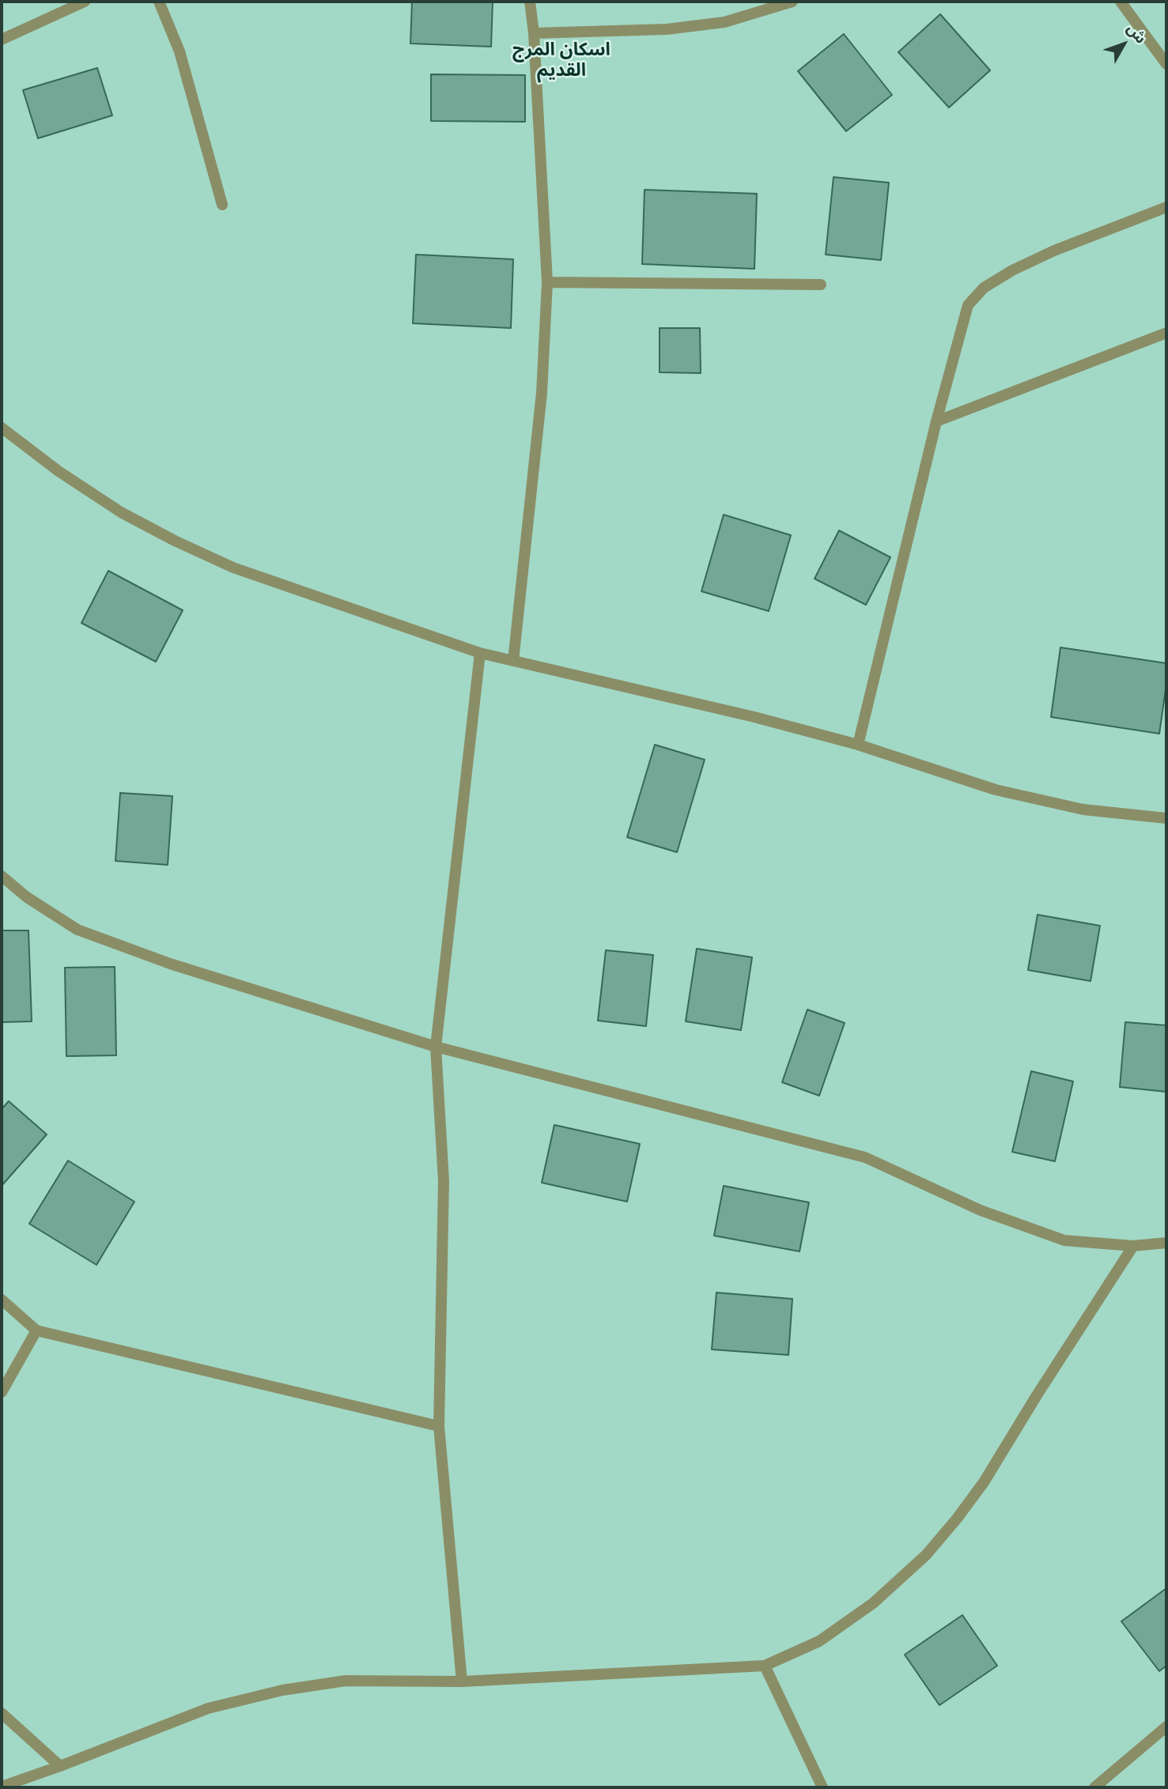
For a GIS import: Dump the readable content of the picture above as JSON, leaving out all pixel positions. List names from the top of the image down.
{
  "districts": ["اسكان المرج القديم"],
  "north": "top right"
}
